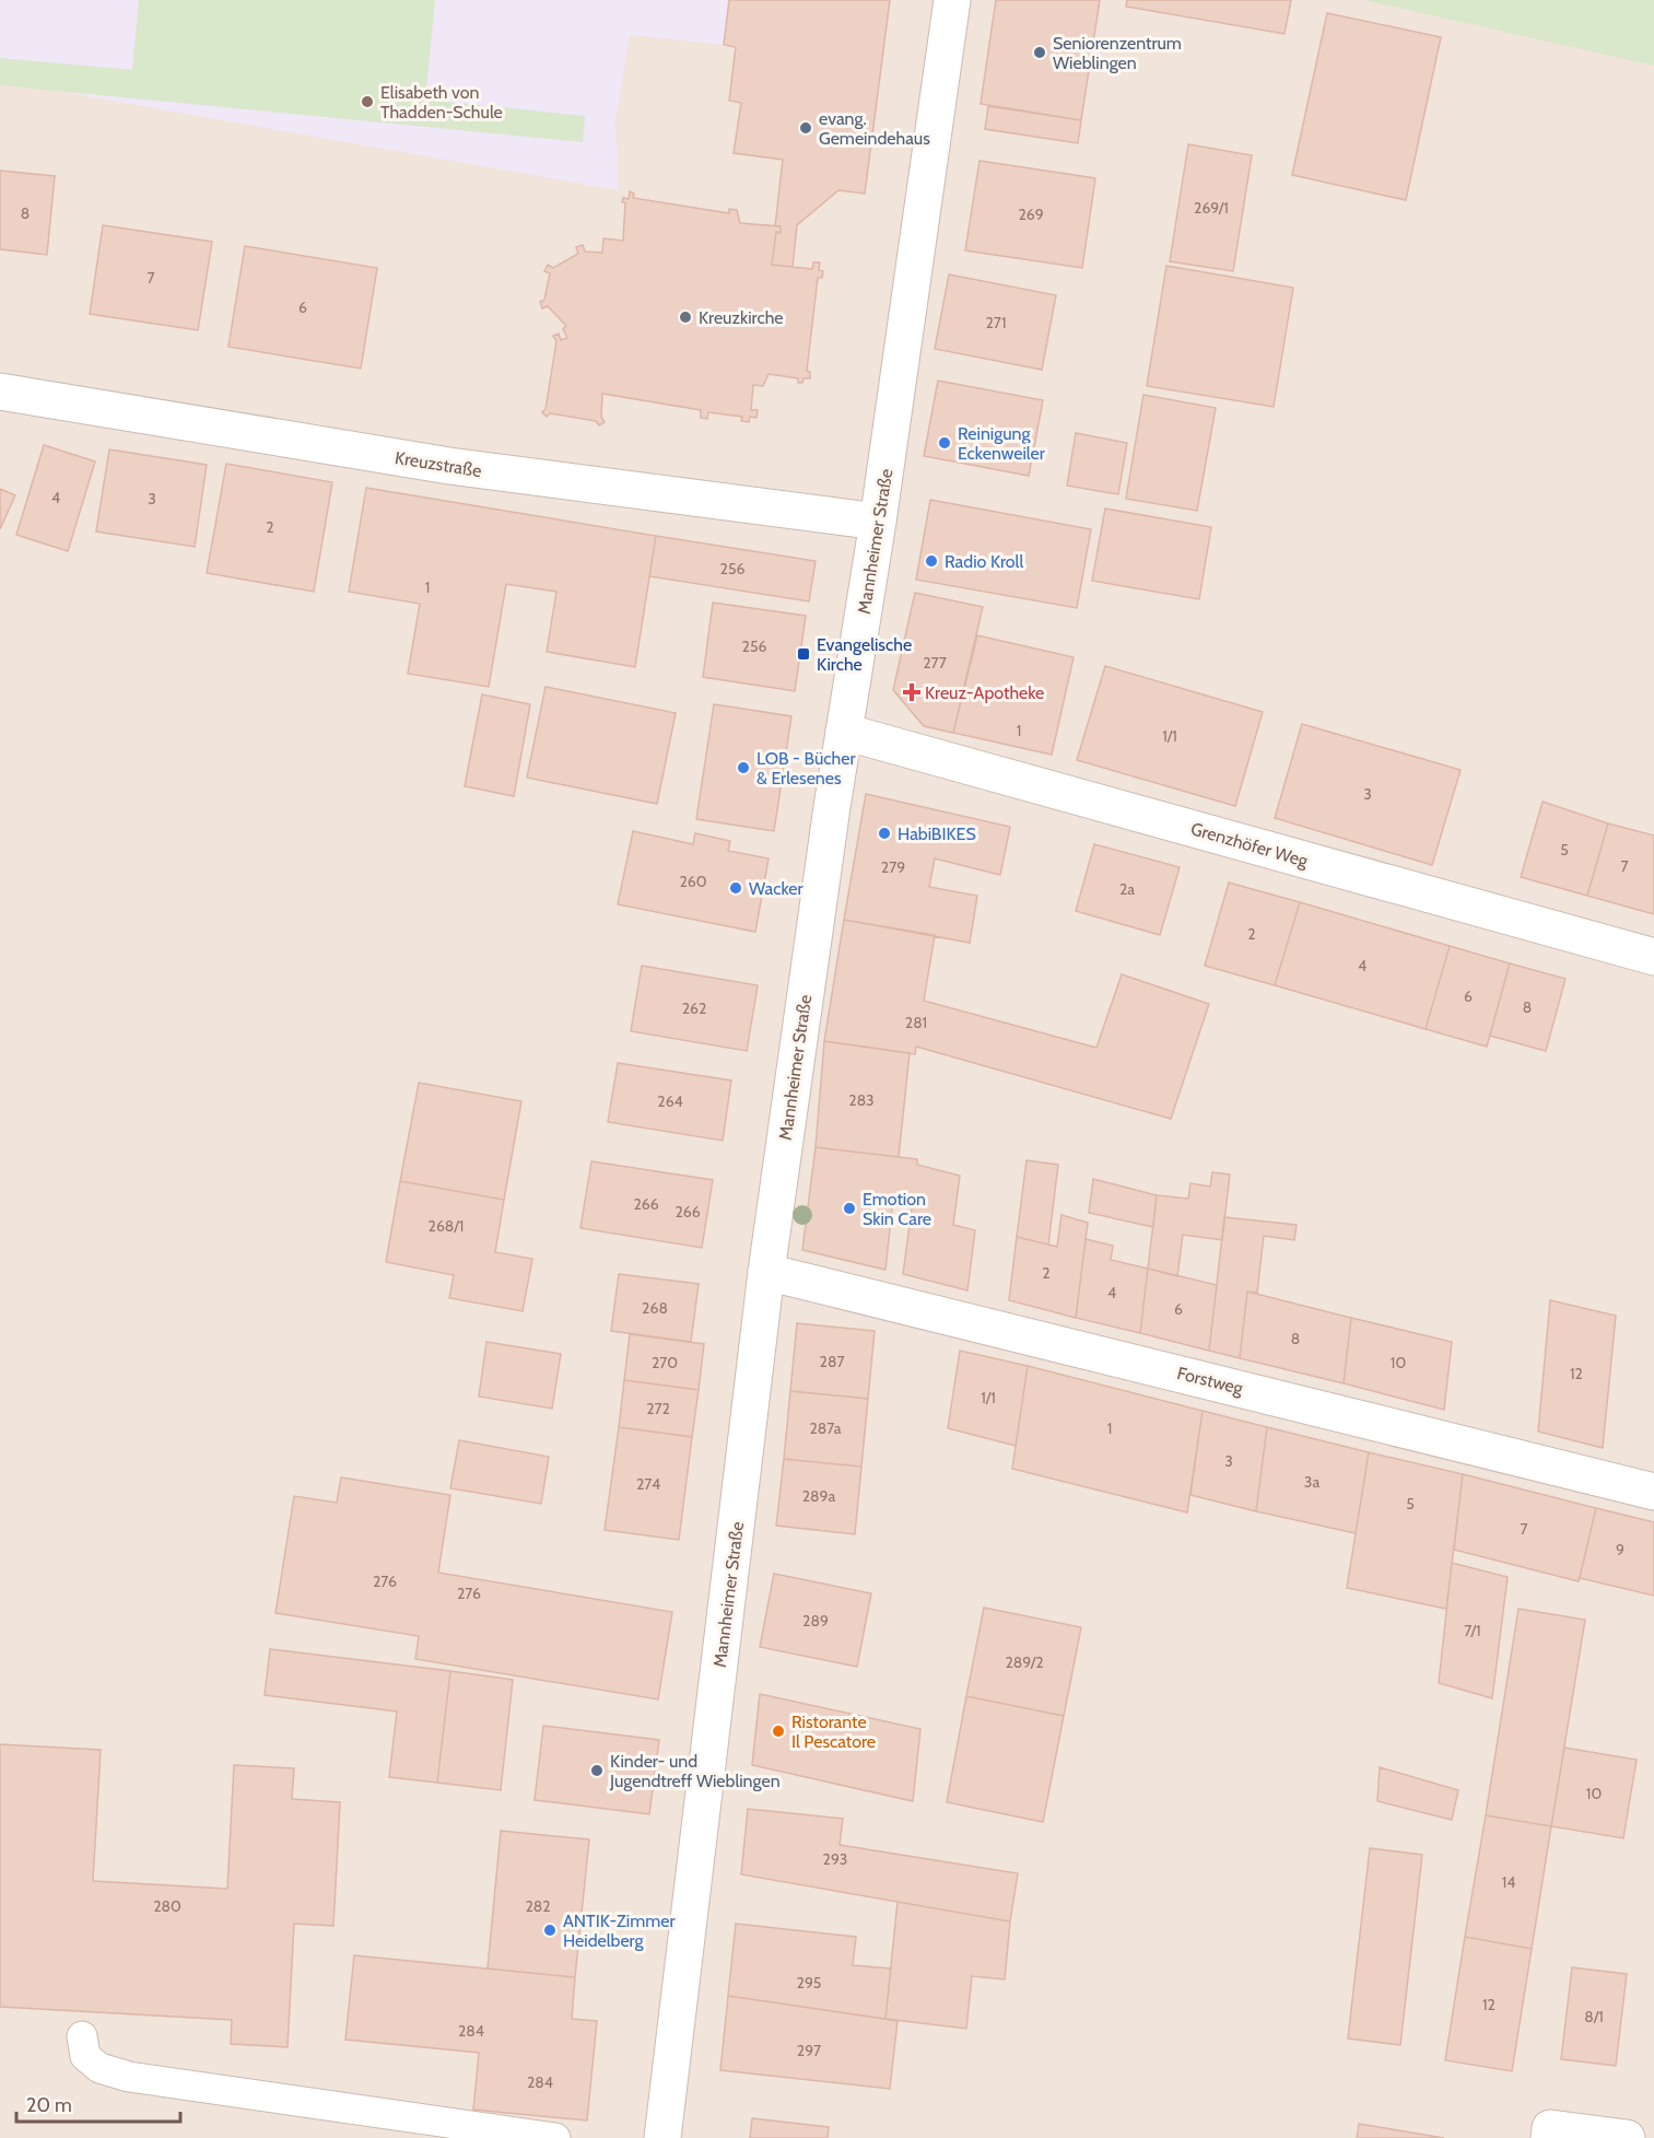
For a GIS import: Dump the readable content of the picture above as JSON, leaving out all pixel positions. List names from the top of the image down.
{
  "streets": {
    "street": [
      "Kreuzstraße",
      "Mannheimer Straße",
      "Grenzhöfer Weg",
      "Forstweg"
    ]
  },
  "crossings": [
    ["Kreuzstraße", "Mannheimer Straße"],
    ["Mannheimer Straße", "Grenzhöfer Weg"],
    ["Mannheimer Straße", "Forstweg"]
  ],
  "places": {
    "other": [
      "Seniorenzentrum Wieblingen",
      "Elisabeth von Thadden-Schule",
      "evang. Gemeindehaus",
      "Kreuzkirche",
      "Reinigung Eckenweiler",
      "Radio Kroll",
      "LOB - Bücher & Erlesenes",
      "HabiBIKES",
      "Wacker",
      "Emotion Skin Care",
      "Ristorante Il Pescatore",
      "Kinder- und Jugendtreff Wieblingen",
      "ANTIK-Zimmer Heidelberg"
    ],
    "transit": ["Evangelische Kirche"],
    "health": ["Kreuz-Apotheke"]
  },
  "house_numbers": [
    "269/1",
    "8",
    "269",
    "7",
    "6",
    "271",
    "4",
    "3",
    "2",
    "256",
    "1",
    "256",
    "277",
    "1",
    "1/1",
    "3",
    "5",
    "7",
    "279",
    "260",
    "2a",
    "2",
    "4",
    "6",
    "8",
    "262",
    "281",
    "283",
    "264",
    "266",
    "266",
    "268/1",
    "2",
    "4",
    "268",
    "6",
    "8",
    "287",
    "270",
    "10",
    "12",
    "1/1",
    "272",
    "287a",
    "1",
    "3",
    "3a",
    "274",
    "289a",
    "5",
    "7",
    "9",
    "276",
    "276",
    "289",
    "7/1",
    "289/2",
    "10",
    "293",
    "14",
    "280",
    "282",
    "295",
    "12",
    "8/1",
    "284",
    "297",
    "284"
  ],
  "scale_bar": "20 m"
}
